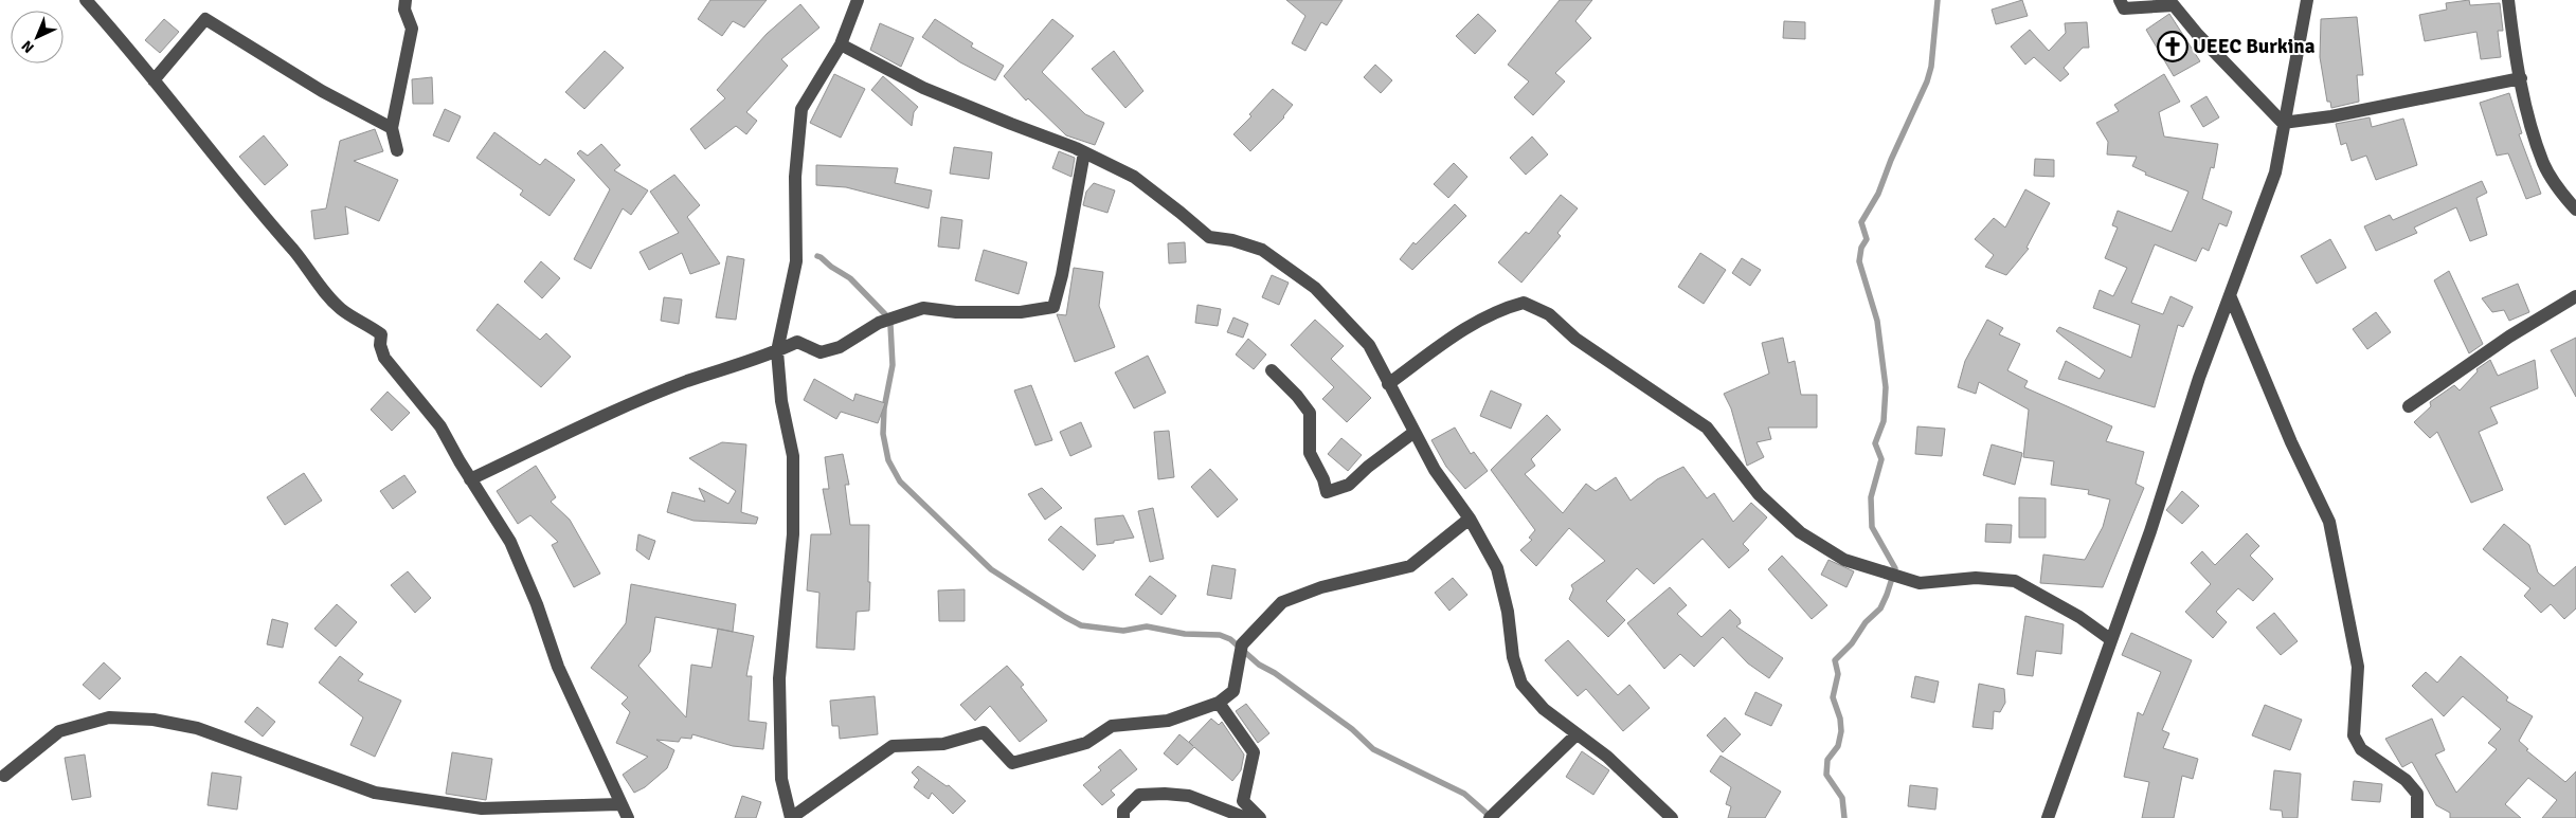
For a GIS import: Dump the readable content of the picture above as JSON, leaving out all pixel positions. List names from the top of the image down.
{
  "places": {
    "church": ["UEEC Burkina"]
  },
  "north": "bottom left"
}
